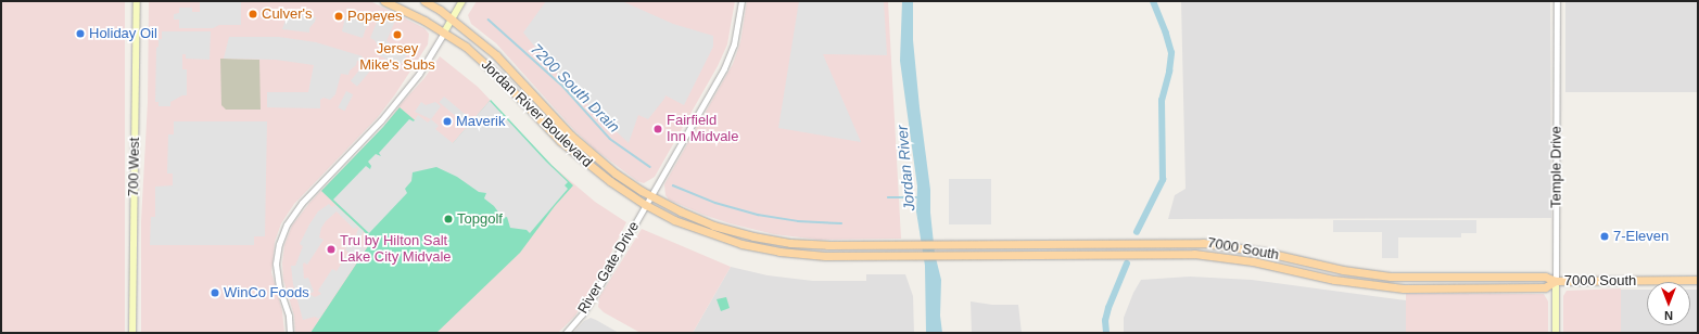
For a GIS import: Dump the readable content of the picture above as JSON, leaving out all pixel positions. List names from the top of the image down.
{
  "streets": {
    "main road": [
      "Jordan River Boulevard",
      "700 West",
      "Temple Drive",
      "7000 South"
    ],
    "street": ["River Gate Drive"]
  },
  "crossings": [
    ["Jordan River Boulevard", "7000 South"],
    ["Jordan River Boulevard", "River Gate Drive"],
    ["Temple Drive", "7000 South"]
  ],
  "water": ["7200 South Drain", "Jordan River"],
  "places": [
    "Culver's",
    "Popeyes",
    "Holiday Oil",
    "Jersey Mike's Subs",
    "Maverik",
    "Fairfield Inn Midvale",
    "Topgolf",
    "7-Eleven",
    "Tru by Hilton Salt Lake City Midvale",
    "WinCo Foods"
  ],
  "north": "bottom"
}
